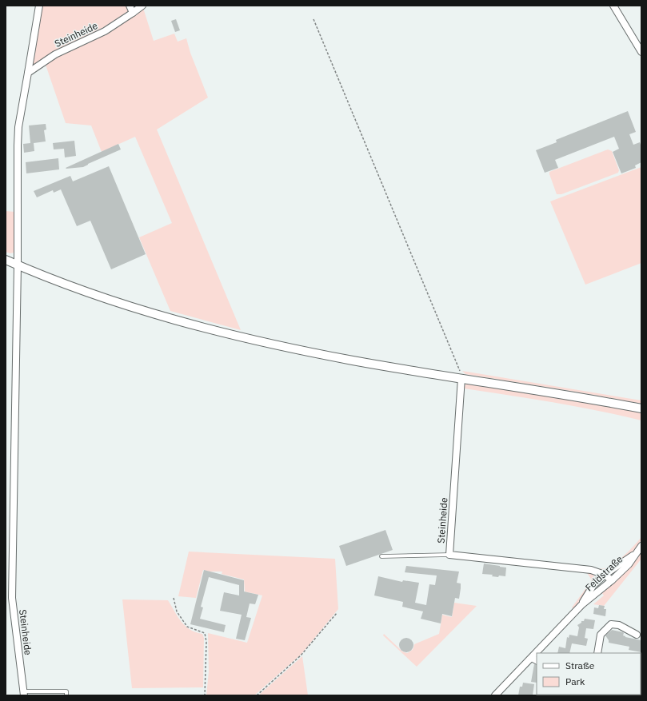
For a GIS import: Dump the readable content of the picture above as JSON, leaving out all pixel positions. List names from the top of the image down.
{
  "streets": {
    "street": ["Steinheide", "Feldstraße"]
  },
  "crossings": [
    ["Steinheide", "Feldstraße"]
  ],
  "legend": ["Straße", "Park"]
}
